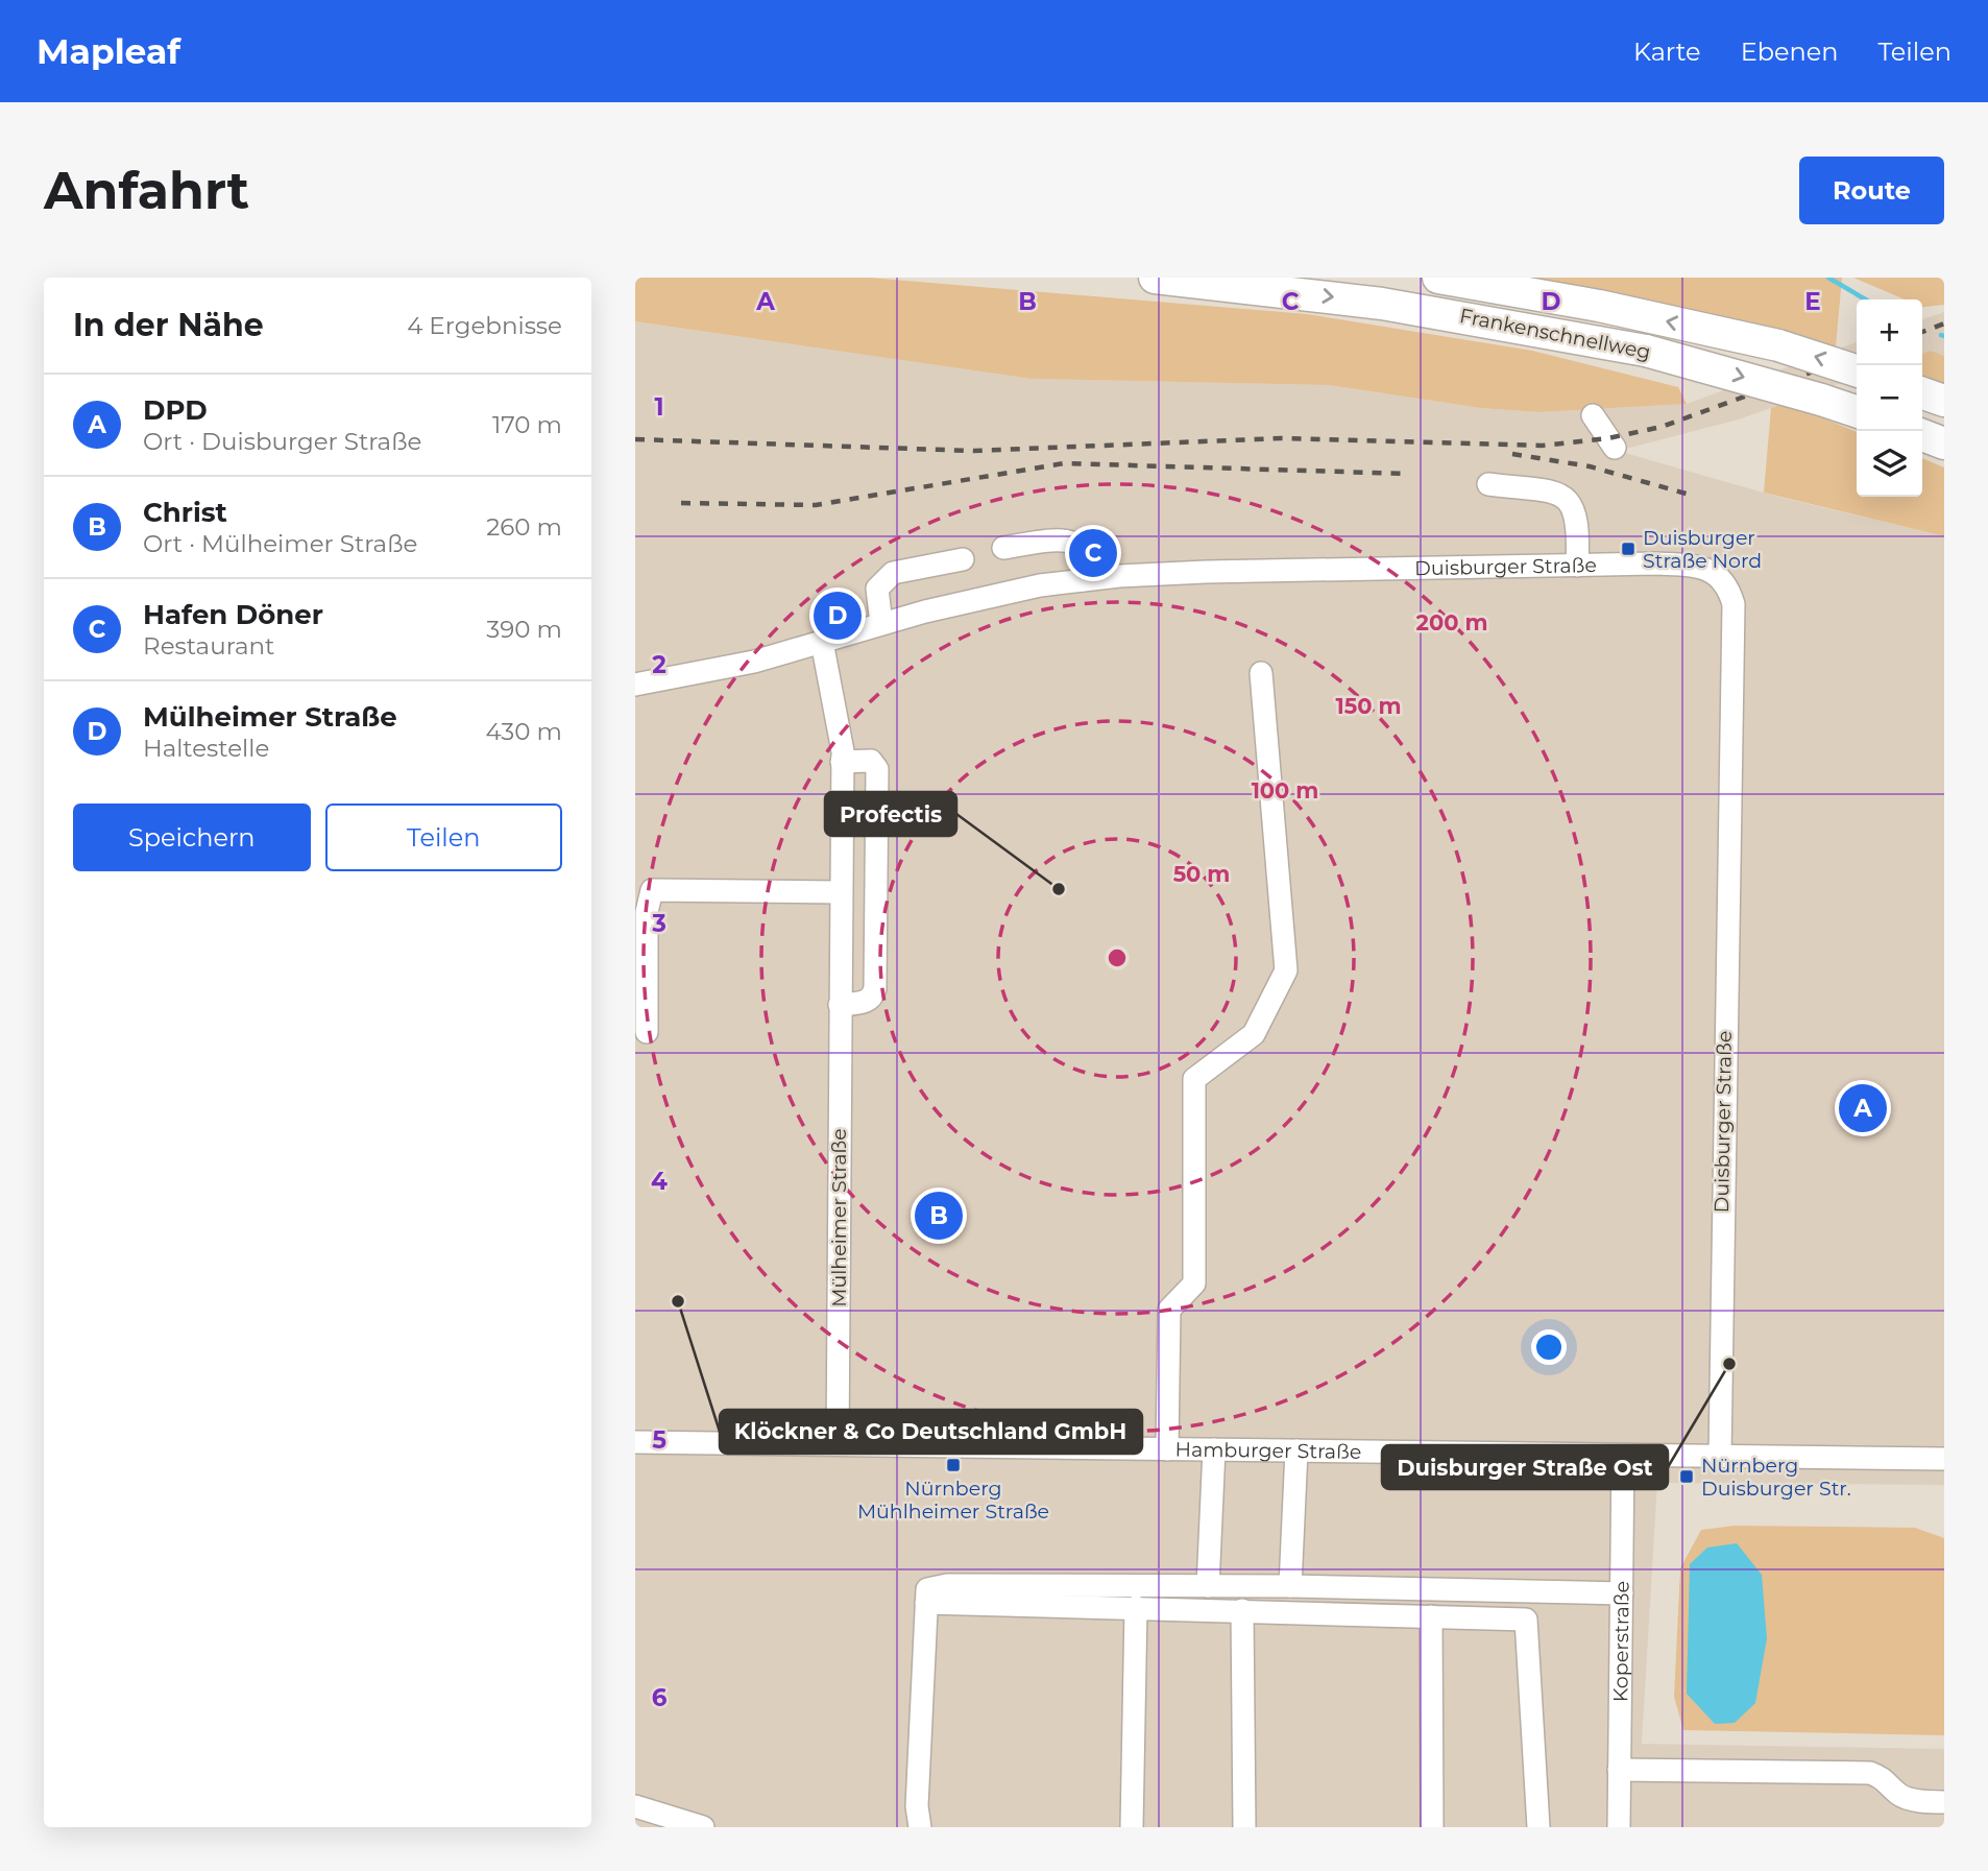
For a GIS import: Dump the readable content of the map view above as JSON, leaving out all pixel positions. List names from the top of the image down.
{
  "streets": {
    "highway": ["Frankenschnellweg"],
    "street": [
      "Duisburger Straße",
      "Mülheimer Straße",
      "Hamburger Straße",
      "Koperstraße"
    ]
  },
  "crossings": [
    ["Duisburger Straße", "Mülheimer Straße"],
    ["Duisburger Straße", "Hamburger Straße"],
    ["Mülheimer Straße", "Hamburger Straße"],
    ["Hamburger Straße", "Koperstraße"]
  ],
  "places": {
    "transit": ["Duisburger Straße Nord", "Nürnberg Mühlheimer Straße", "Nürnberg Duisburger Str."],
    "other": ["Profectis", "Klöckner & Co Deutschland GmbH", "Duisburger Straße Ost"]
  },
  "page": {
    "header": "Mapleaf",
    "nav": ["Karte", "Ebenen", "Teilen"],
    "buttons": [
      "Route",
      ["Speichern", "Teilen"]
    ],
    "title": "Anfahrt",
    "heading": ["In der Nähe", "4 Ergebnisse"],
    "map_buttons": ["+", "−"],
    "list": [
      {
        "mark": "A",
        "name": "DPD",
        "note": "Ort · Duisburger Straße",
        "value": "170 m"
      },
      {
        "mark": "B",
        "name": "Christ",
        "note": "Ort · Mülheimer Straße",
        "value": "260 m"
      },
      {
        "mark": "C",
        "name": "Hafen Döner",
        "note": "Restaurant",
        "value": "390 m"
      },
      {
        "mark": "D",
        "name": "Mülheimer Straße",
        "note": "Haltestelle",
        "value": "430 m"
      }
    ],
    "pins": [
      "C",
      "D",
      "A",
      "B"
    ]
  },
  "grid": {
    "columns": [
      "A",
      "B",
      "C",
      "D",
      "E"
    ],
    "rows": [
      "1",
      "2",
      "3",
      "4",
      "5",
      "6"
    ]
  },
  "rings": [
    "200 m",
    "150 m",
    "100 m",
    "50 m"
  ]
}
